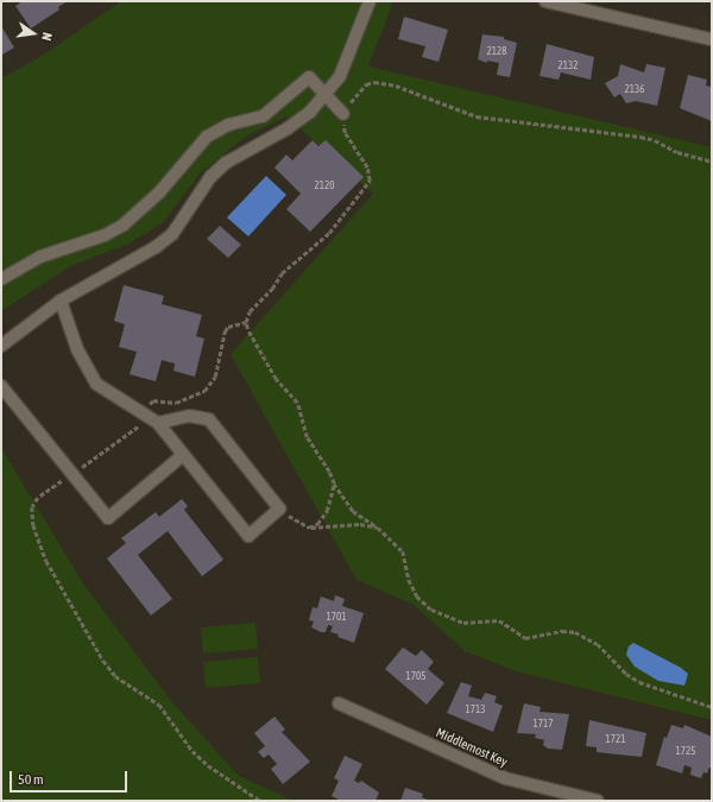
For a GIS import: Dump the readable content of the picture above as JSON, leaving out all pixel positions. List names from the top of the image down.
{
  "streets": {
    "street": ["Middlemost Key"]
  },
  "house_numbers": [
    "2128",
    "2132",
    "2136",
    "2120",
    "1701",
    "1705",
    "1713",
    "1717",
    "1721",
    "1725"
  ],
  "scale_bar": "50 m",
  "north": "right"
}
